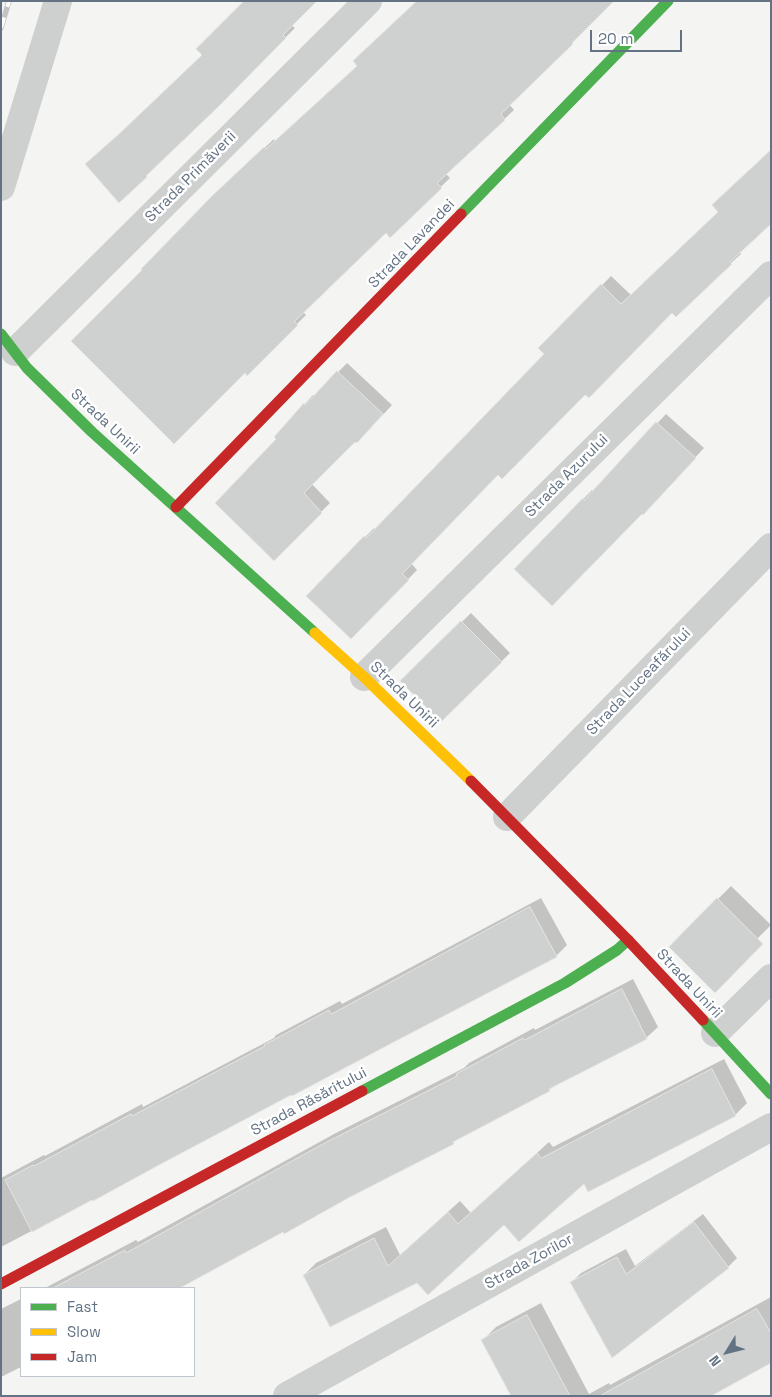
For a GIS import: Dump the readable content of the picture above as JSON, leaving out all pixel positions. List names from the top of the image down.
{
  "streets": {
    "street": [
      "Strada Primăverii",
      "Strada Lavandei",
      "Strada Unirii",
      "Strada Azurului",
      "Strada Luceafǎrului",
      "Strada Răsăritului",
      "Strada Zorilor"
    ]
  },
  "crossings": [
    ["Strada Primăverii", "Strada Unirii"],
    ["Strada Lavandei", "Strada Unirii"],
    ["Strada Unirii", "Strada Azurului"],
    ["Strada Unirii", "Strada Luceafǎrului"],
    ["Strada Unirii", "Strada Răsăritului"]
  ],
  "legend": ["Fast", "Slow", "Jam"],
  "scale_bar": "20 m",
  "north": "bottom left"
}
